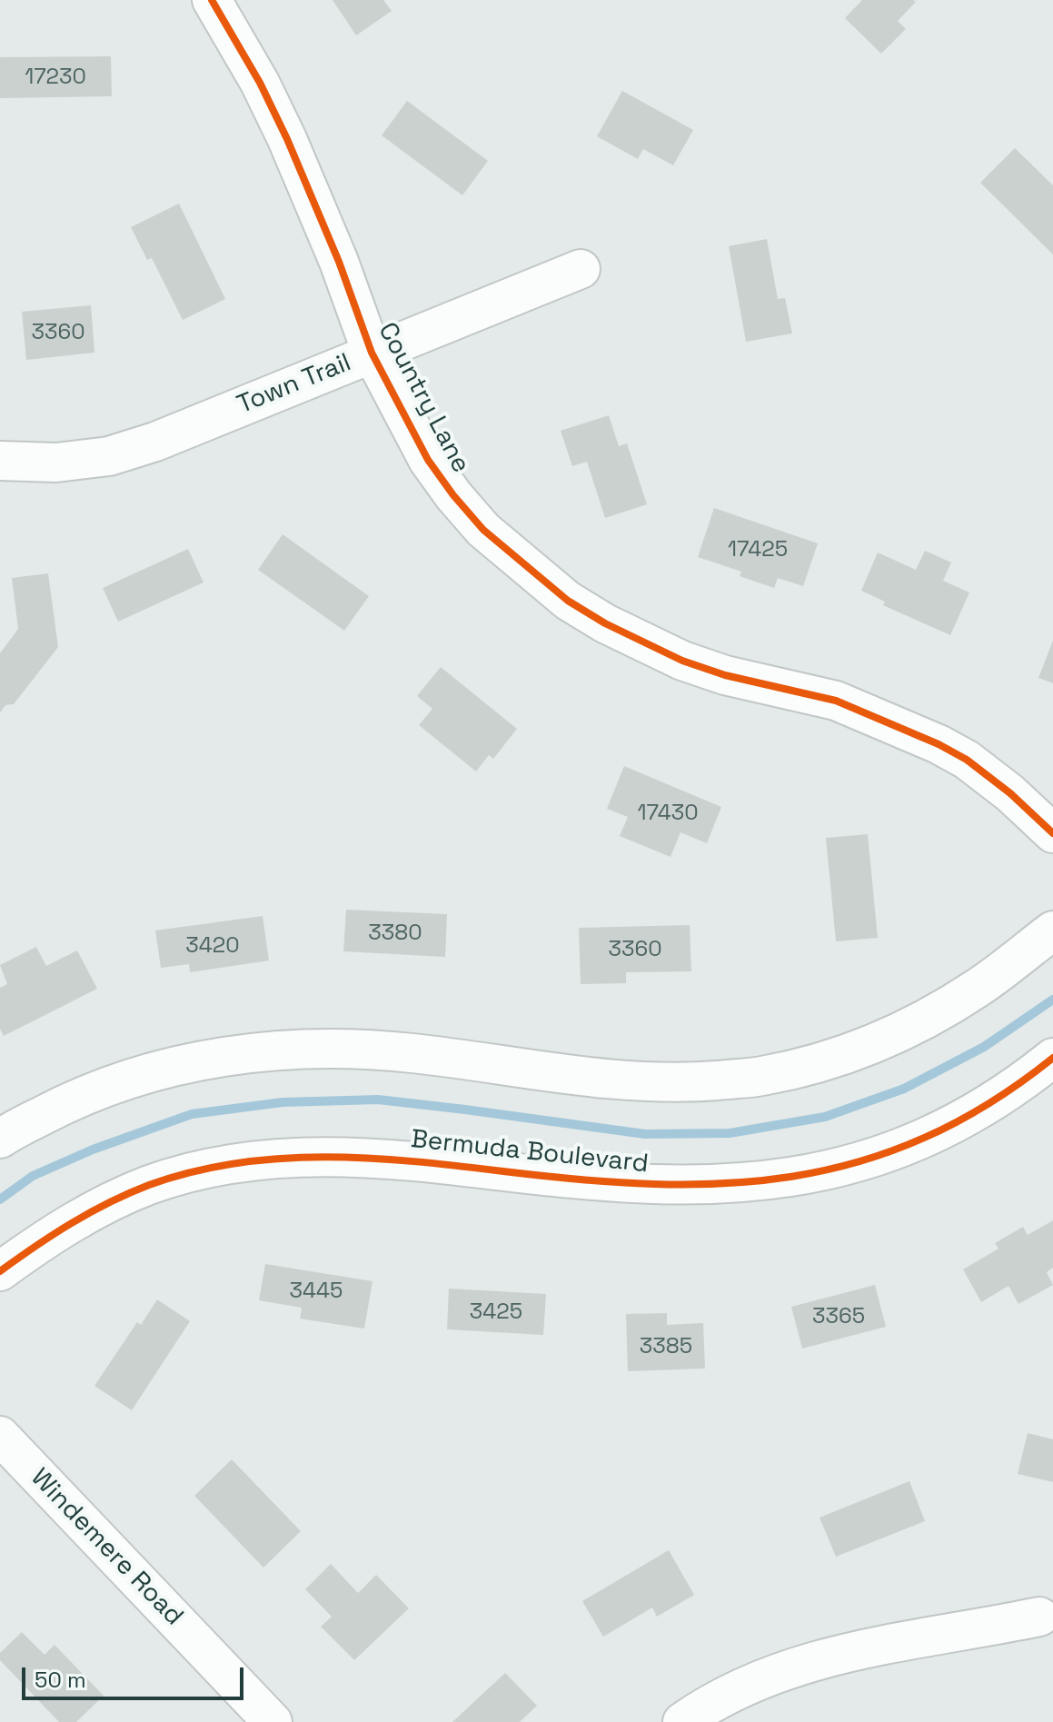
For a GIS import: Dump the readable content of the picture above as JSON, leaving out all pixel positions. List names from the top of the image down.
{
  "streets": {
    "street": [
      "Town Trail",
      "Country Lane",
      "Bermuda Boulevard",
      "Windemere Road"
    ]
  },
  "crossings": [
    ["Town Trail", "Country Lane"]
  ],
  "house_numbers": [
    "17230",
    "3360",
    "17425",
    "17430",
    "3380",
    "3420",
    "3360",
    "3445",
    "3425",
    "3365",
    "3385"
  ],
  "scale_bar": "50 m"
}
